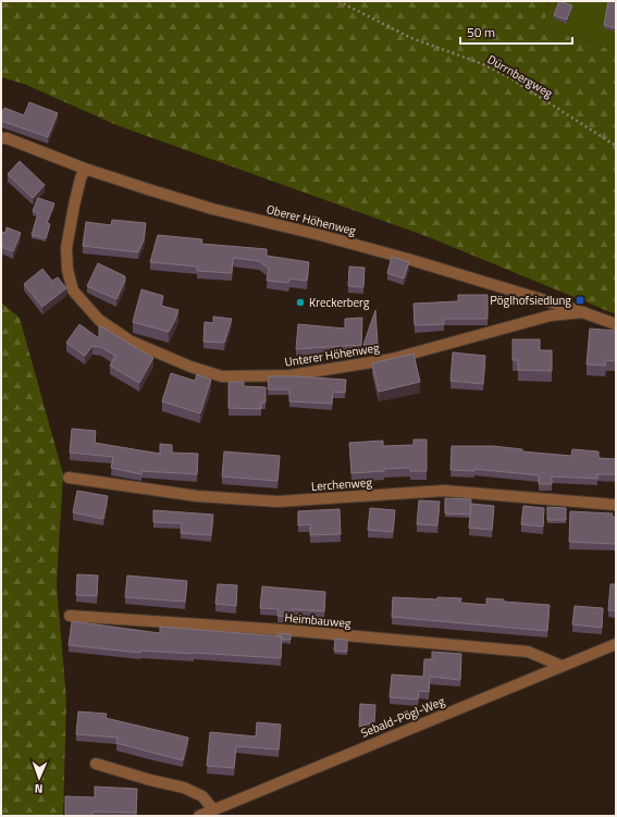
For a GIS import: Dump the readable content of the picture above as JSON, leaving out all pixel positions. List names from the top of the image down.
{
  "streets": {
    "street": [
      "Oberer Höhenweg",
      "Unterer Höhenweg",
      "Lerchenweg",
      "Heimbauweg",
      "Sebald-Pögl-Weg"
    ],
    "path": ["Dürrnbergweg"]
  },
  "crossings": [
    ["Oberer Höhenweg", "Unterer Höhenweg"],
    ["Heimbauweg", "Sebald-Pögl-Weg"]
  ],
  "places": {
    "transit": ["Pöglhofsiedlung"],
    "other": ["Kreckerberg"]
  },
  "scale_bar": "50 m",
  "north": "bottom"
}
